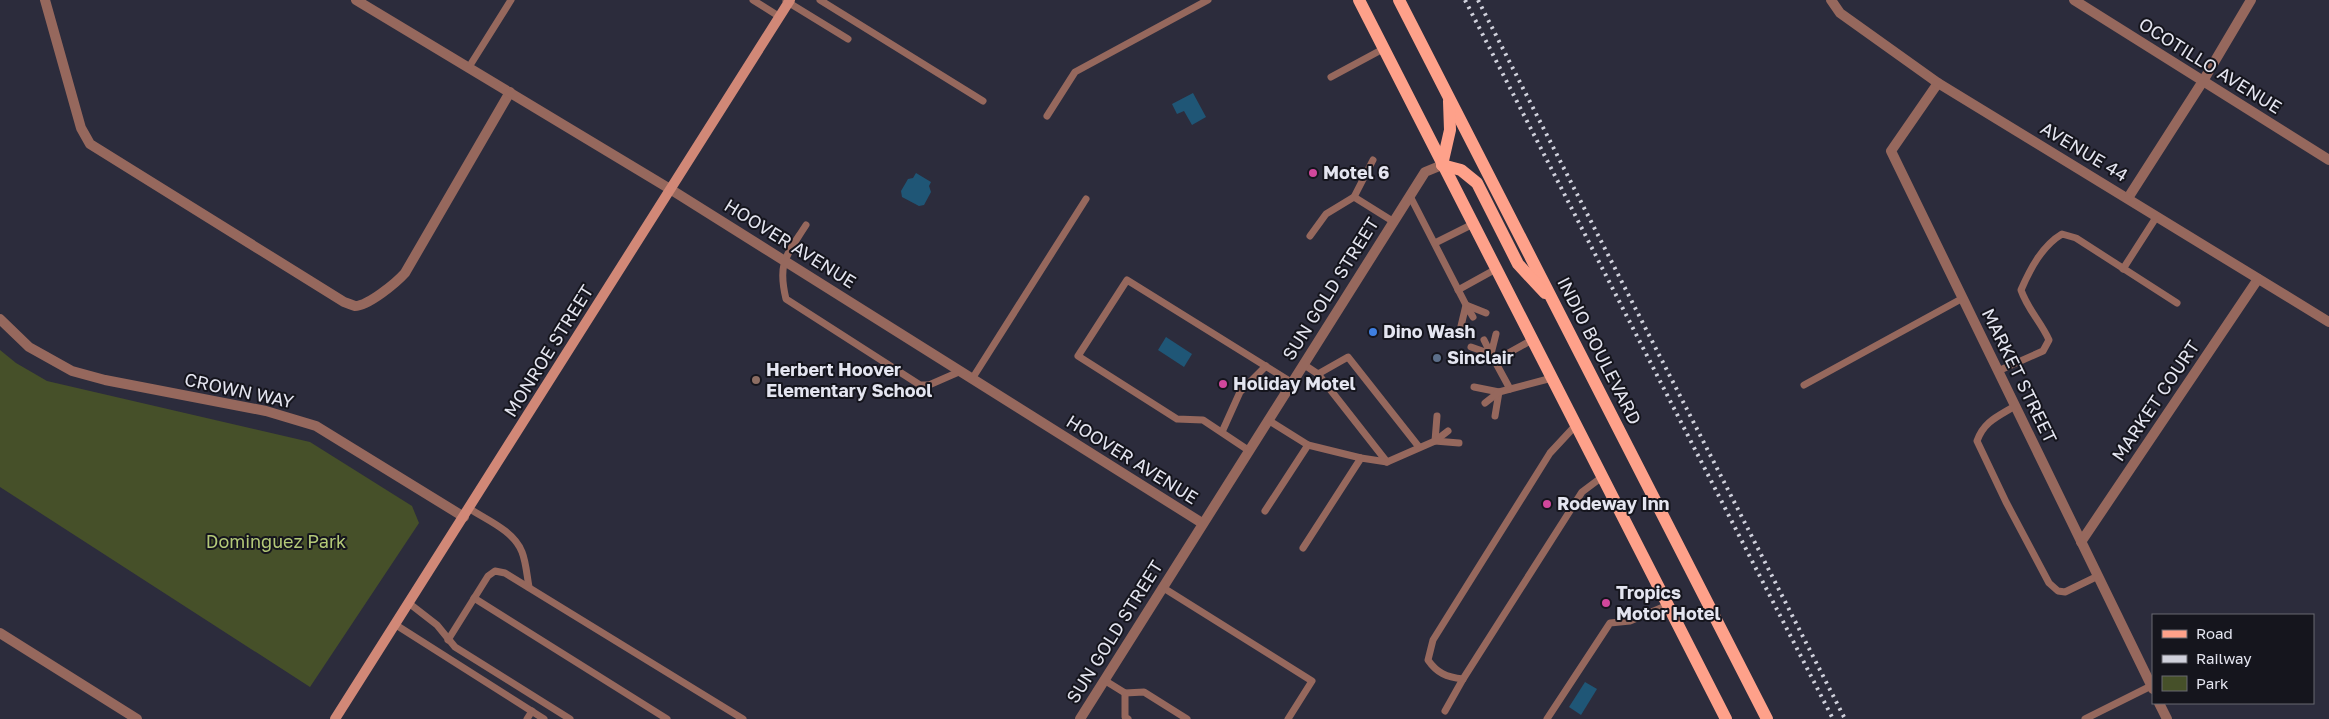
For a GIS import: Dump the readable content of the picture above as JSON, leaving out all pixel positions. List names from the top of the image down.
{
  "streets": {
    "main road": ["MONROE STREET", "INDIO BOULEVARD"],
    "street": [
      "OCOTILLO AVENUE",
      "AVENUE 44",
      "HOOVER AVENUE",
      "SUN GOLD STREET",
      "MARKET STREET",
      "CROWN WAY",
      "MARKET COURT"
    ]
  },
  "crossings": [
    ["AVENUE 44", "MARKET STREET"],
    ["AVENUE 44", "MARKET COURT"],
    ["HOOVER AVENUE", "SUN GOLD STREET"],
    ["HOOVER AVENUE", "MONROE STREET"],
    ["MONROE STREET", "CROWN WAY"],
    ["MARKET STREET", "MARKET COURT"]
  ],
  "parks": ["Dominguez Park"],
  "places": [
    "Motel 6",
    "Dino Wash",
    "Sinclair",
    "Herbert Hoover Elementary School",
    "Holiday Motel",
    "Rodeway Inn",
    "Tropics Motor Hotel"
  ],
  "legend": ["Road", "Railway", "Park"]
}
